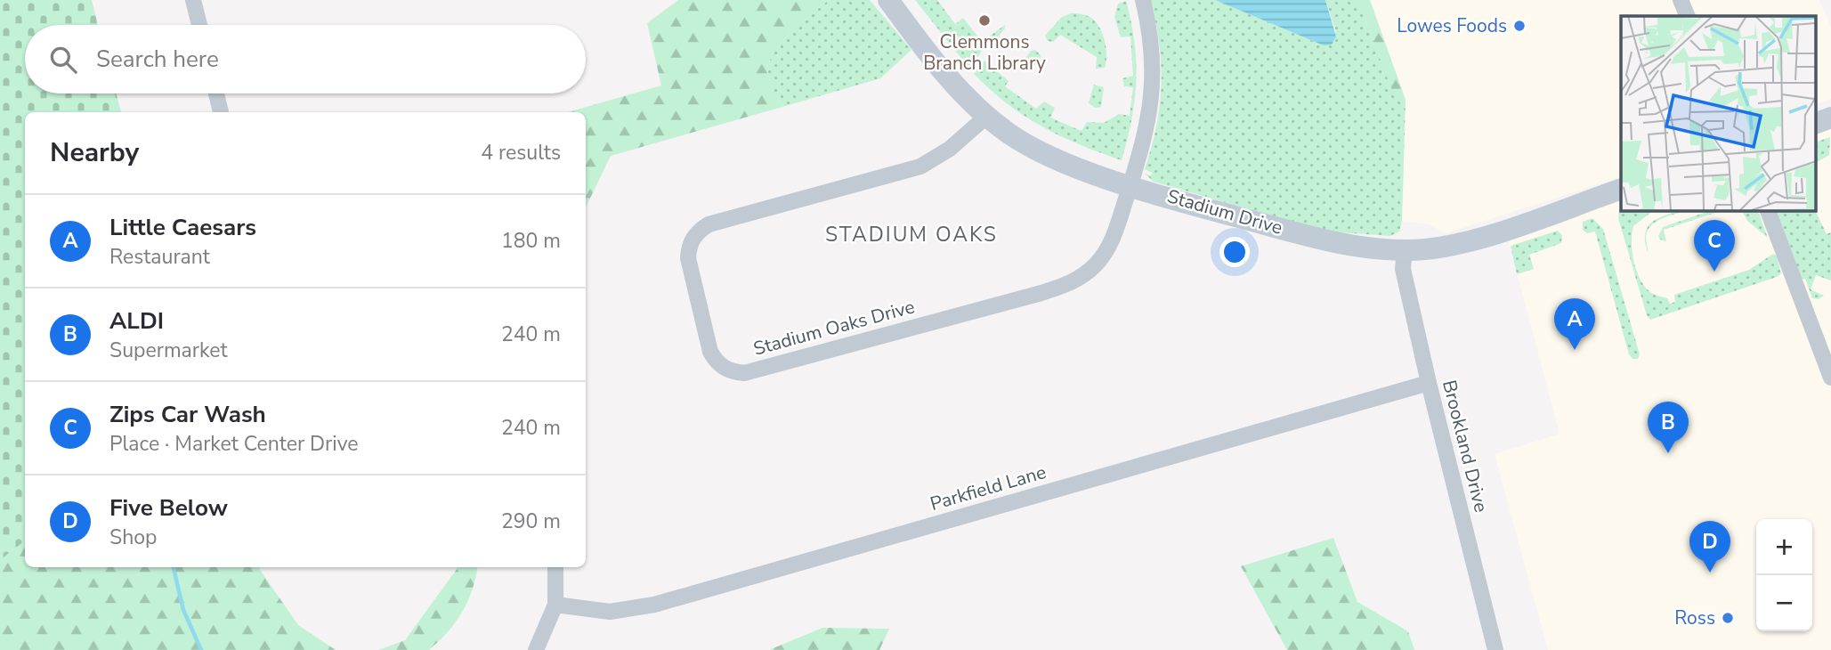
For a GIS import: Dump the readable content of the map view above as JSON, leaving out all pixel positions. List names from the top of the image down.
{
  "streets": {
    "street": [
      "Stadium Drive",
      "Stadium Oaks Drive",
      "Brookland Drive",
      "Parkfield Lane"
    ]
  },
  "crossings": [
    ["Stadium Drive", "Stadium Oaks Drive"],
    ["Stadium Drive", "Brookland Drive"],
    ["Brookland Drive", "Parkfield Lane"]
  ],
  "districts": ["STADIUM OAKS"],
  "places": ["Clemmons Branch Library", "Lowes Foods", "Ross"],
  "page": {
    "search": "Search here",
    "heading": ["Nearby", "4 results"],
    "list": [
      {
        "mark": "A",
        "name": "Little Caesars",
        "note": "Restaurant",
        "value": "180 m"
      },
      {
        "mark": "B",
        "name": "ALDI",
        "note": "Supermarket",
        "value": "240 m"
      },
      {
        "mark": "C",
        "name": "Zips Car Wash",
        "note": "Place · Market Center Drive",
        "value": "240 m"
      },
      {
        "mark": "D",
        "name": "Five Below",
        "note": "Shop",
        "value": "290 m"
      }
    ],
    "pins": [
      "C",
      "A",
      "B",
      "D"
    ],
    "map_buttons": ["+", "−"]
  }
}
